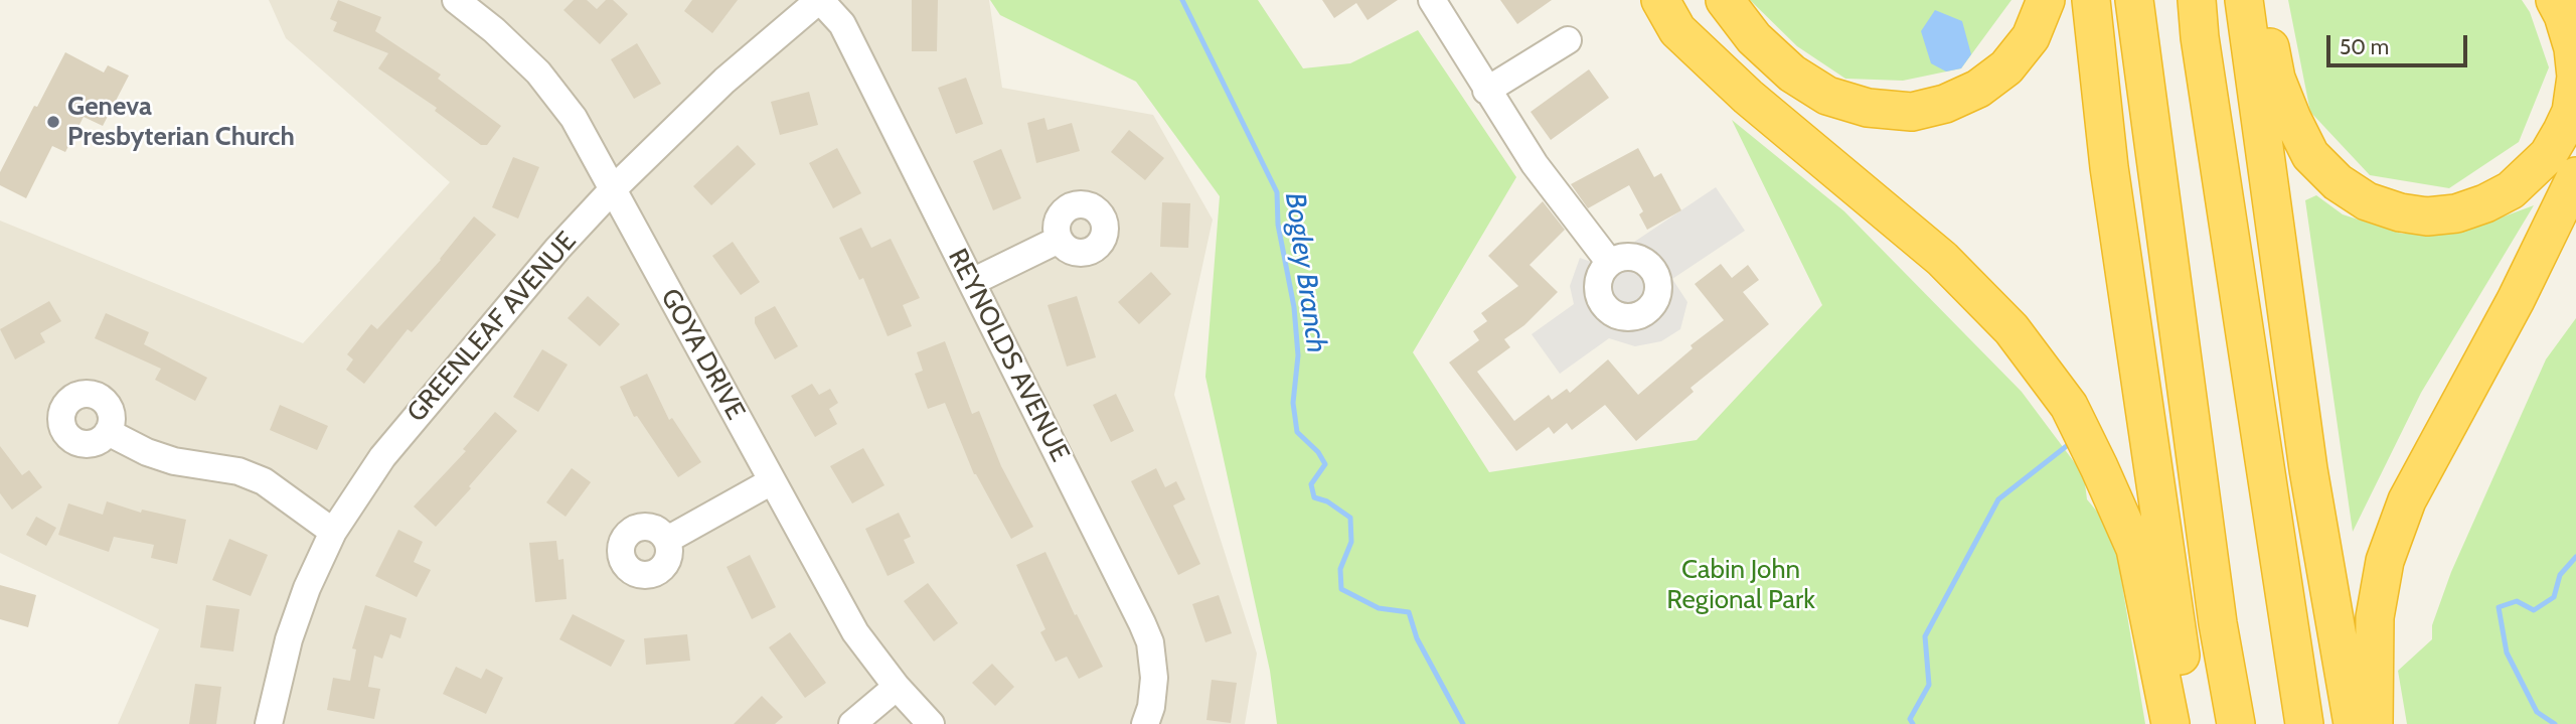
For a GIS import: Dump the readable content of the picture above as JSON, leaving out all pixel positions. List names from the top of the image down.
{
  "streets": {
    "street": ["GREENLEAF AVENUE", "GOYA DRIVE", "REYNOLDS AVENUE"]
  },
  "crossings": [
    ["GREENLEAF AVENUE", "GOYA DRIVE"],
    ["GREENLEAF AVENUE", "REYNOLDS AVENUE"]
  ],
  "water": ["Bogley Branch"],
  "parks": ["Cabin John Regional Park"],
  "places": ["Geneva Presbyterian Church"],
  "scale_bar": "50 m"
}
